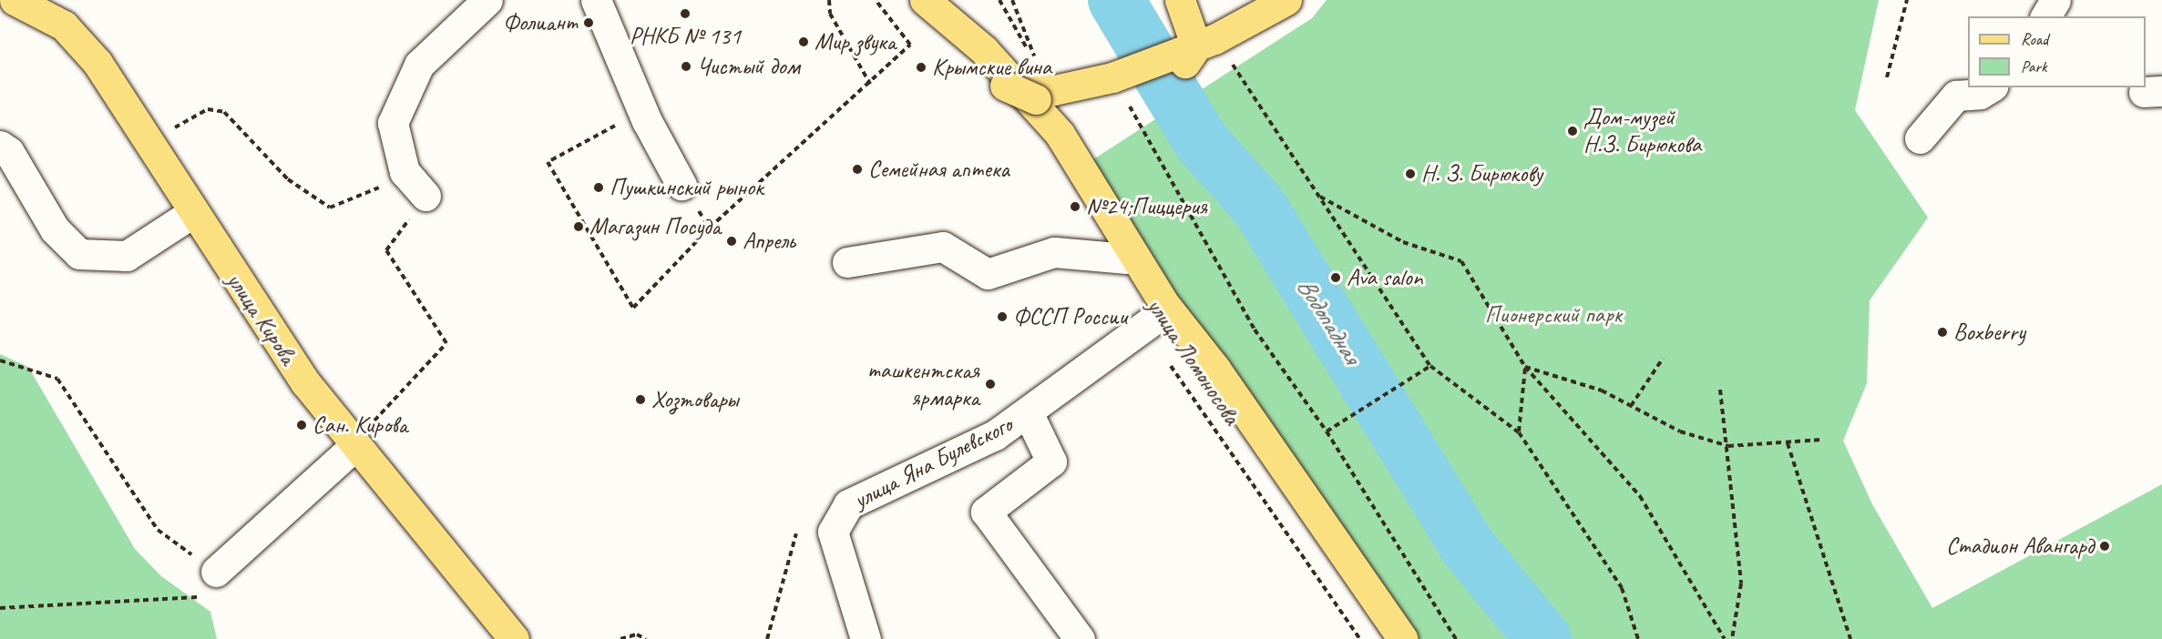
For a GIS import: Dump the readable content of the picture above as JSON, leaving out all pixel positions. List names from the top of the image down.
{
  "streets": {
    "main road": ["улица Кирова", "улица Ломоносова"],
    "street": ["улица Яна Булевского"]
  },
  "crossings": [
    ["улица Ломоносова", "улица Яна Булевского"]
  ],
  "water": ["Водопадная"],
  "parks": ["Пионерский парк"],
  "places": [
    "РНКБ № 131",
    "Фолиант",
    "Мир звука",
    "Чистый дом",
    "Крымские вина",
    "Дом-музей Н.З. Бирюкова",
    "Семейная аптека",
    "Н. З. Бирюкову",
    "Пушкинский рынок",
    "№24;Пиццерия",
    "Магазин Посуда",
    "Апрель",
    "Ava salon",
    "ФССП России",
    "Boxberry",
    "ташкентская ярмарка",
    "Хозтовары",
    "Сан. Кирова",
    "Стадион Авангард"
  ],
  "legend": ["Road", "Park"]
}
